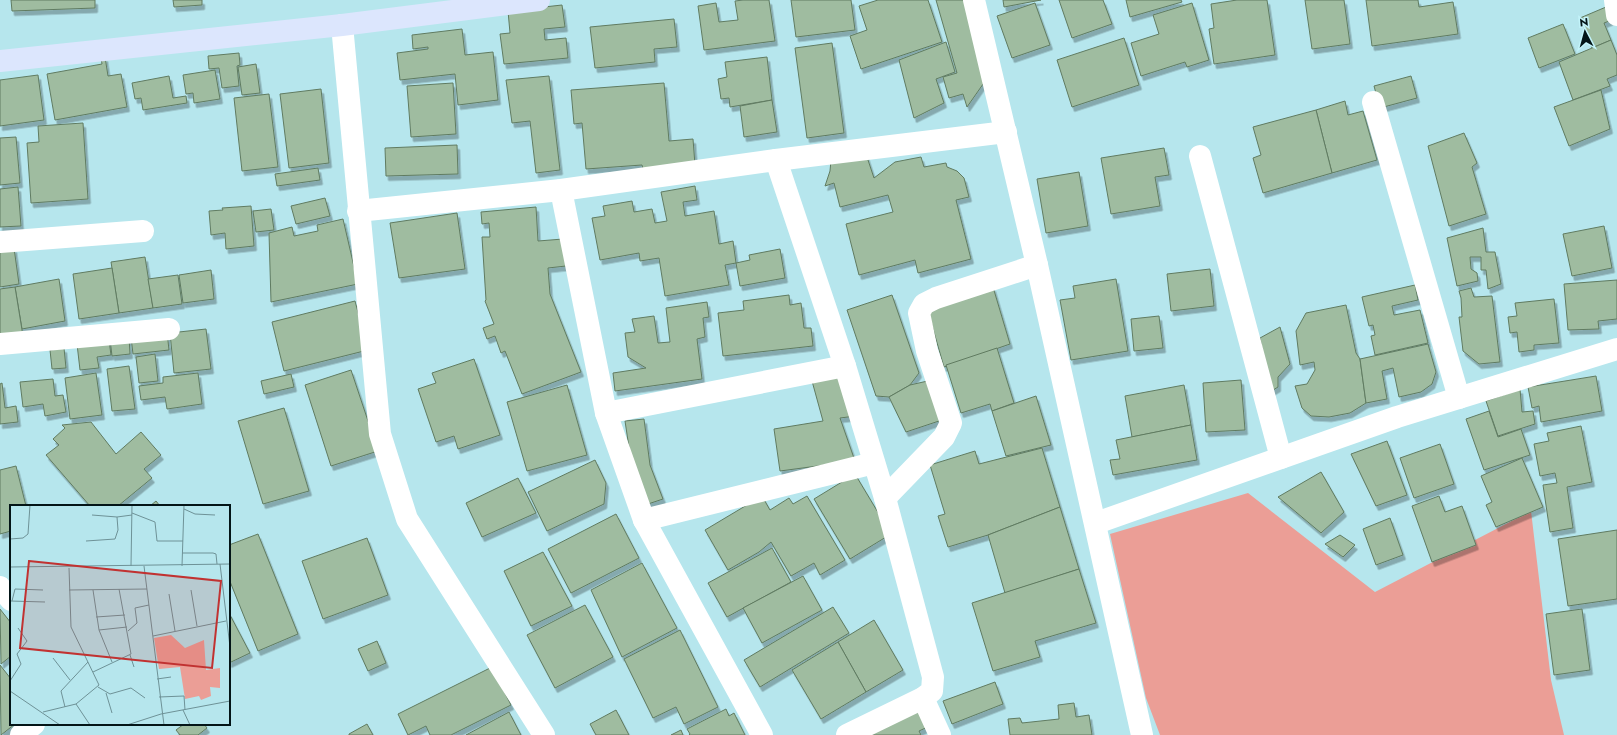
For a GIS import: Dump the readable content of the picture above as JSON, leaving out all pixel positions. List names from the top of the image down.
{
  "north": "top"
}
